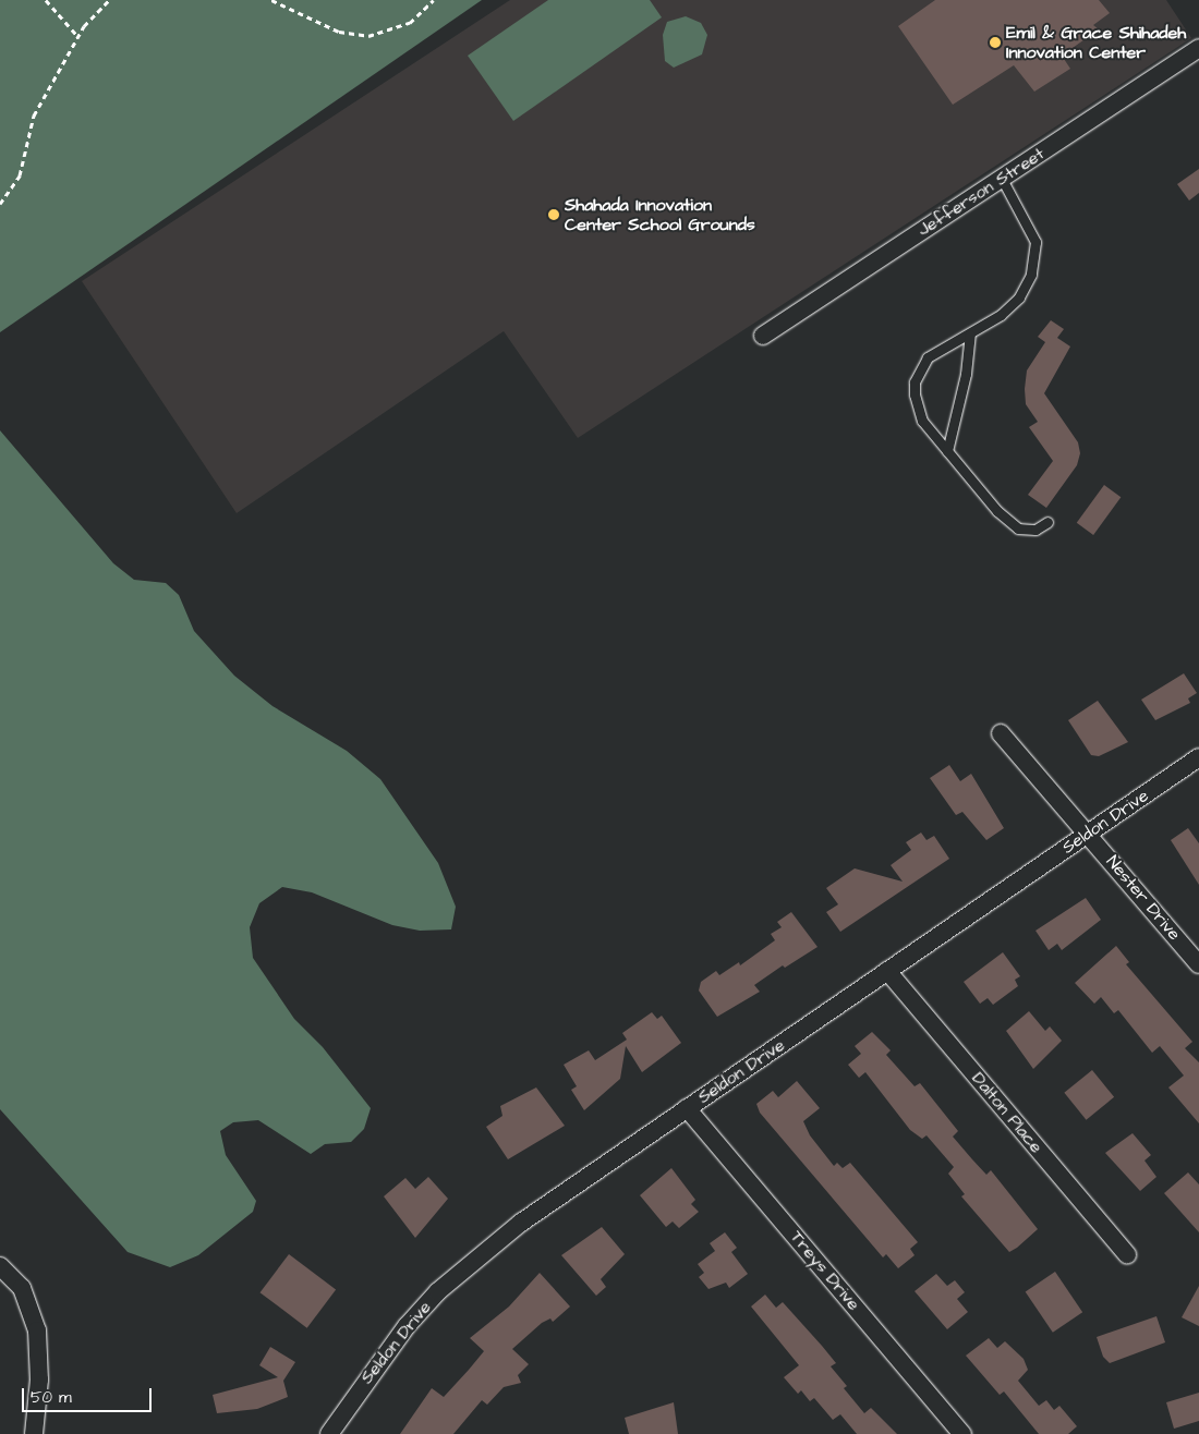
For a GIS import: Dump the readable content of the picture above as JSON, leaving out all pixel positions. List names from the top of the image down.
{
  "streets": {
    "street": [
      "Jefferson Street",
      "Seldon Drive",
      "Nester Drive",
      "Dalton Place",
      "Treys Drive"
    ]
  },
  "crossings": [
    ["Seldon Drive", "Nester Drive"],
    ["Seldon Drive", "Dalton Place"],
    ["Seldon Drive", "Treys Drive"]
  ],
  "places": ["Emil & Grace Shihadeh Innovation Center", "Shahada Innovation Center School Grounds"],
  "scale_bar": "50 m"
}
